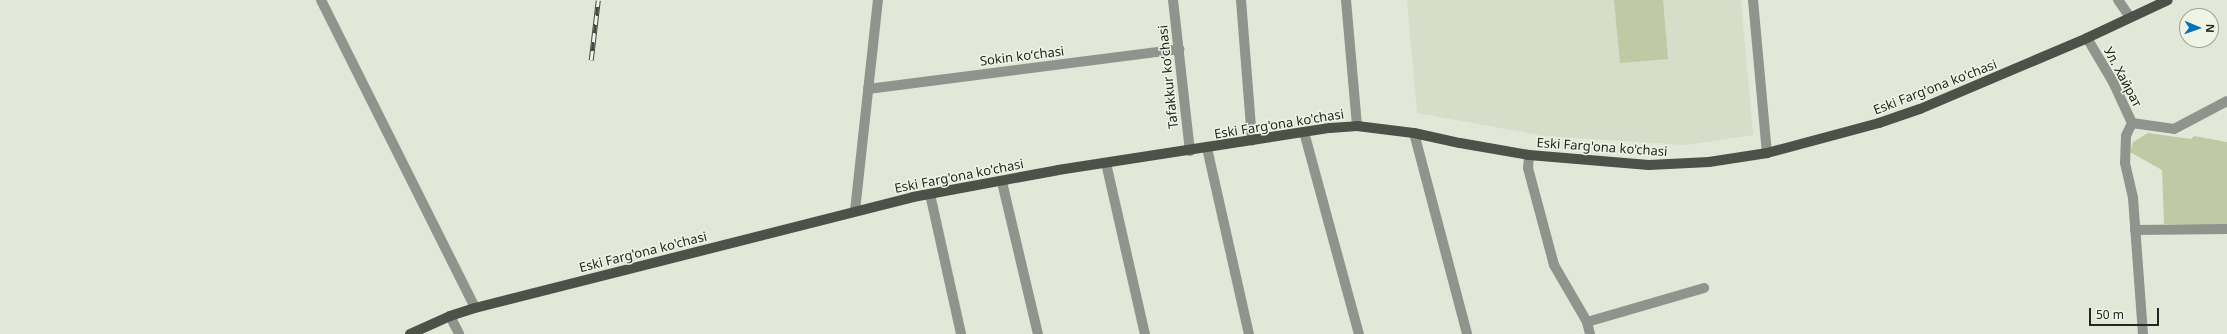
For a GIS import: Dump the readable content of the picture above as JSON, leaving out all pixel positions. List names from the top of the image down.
{
  "streets": {
    "main road": ["Eski Farg'ona ko'chasi"],
    "street": ["Sokin koʻchasi", "Tafakkur koʻchasi", "Ул. Хайрат"]
  },
  "crossings": [
    ["Sokin koʻchasi", "Tafakkur koʻchasi"],
    ["Tafakkur koʻchasi", "Eski Farg'ona ko'chasi"],
    ["Ул. Хайрат", "Eski Farg'ona ko'chasi"]
  ],
  "scale_bar": "50 m",
  "north": "right"
}
